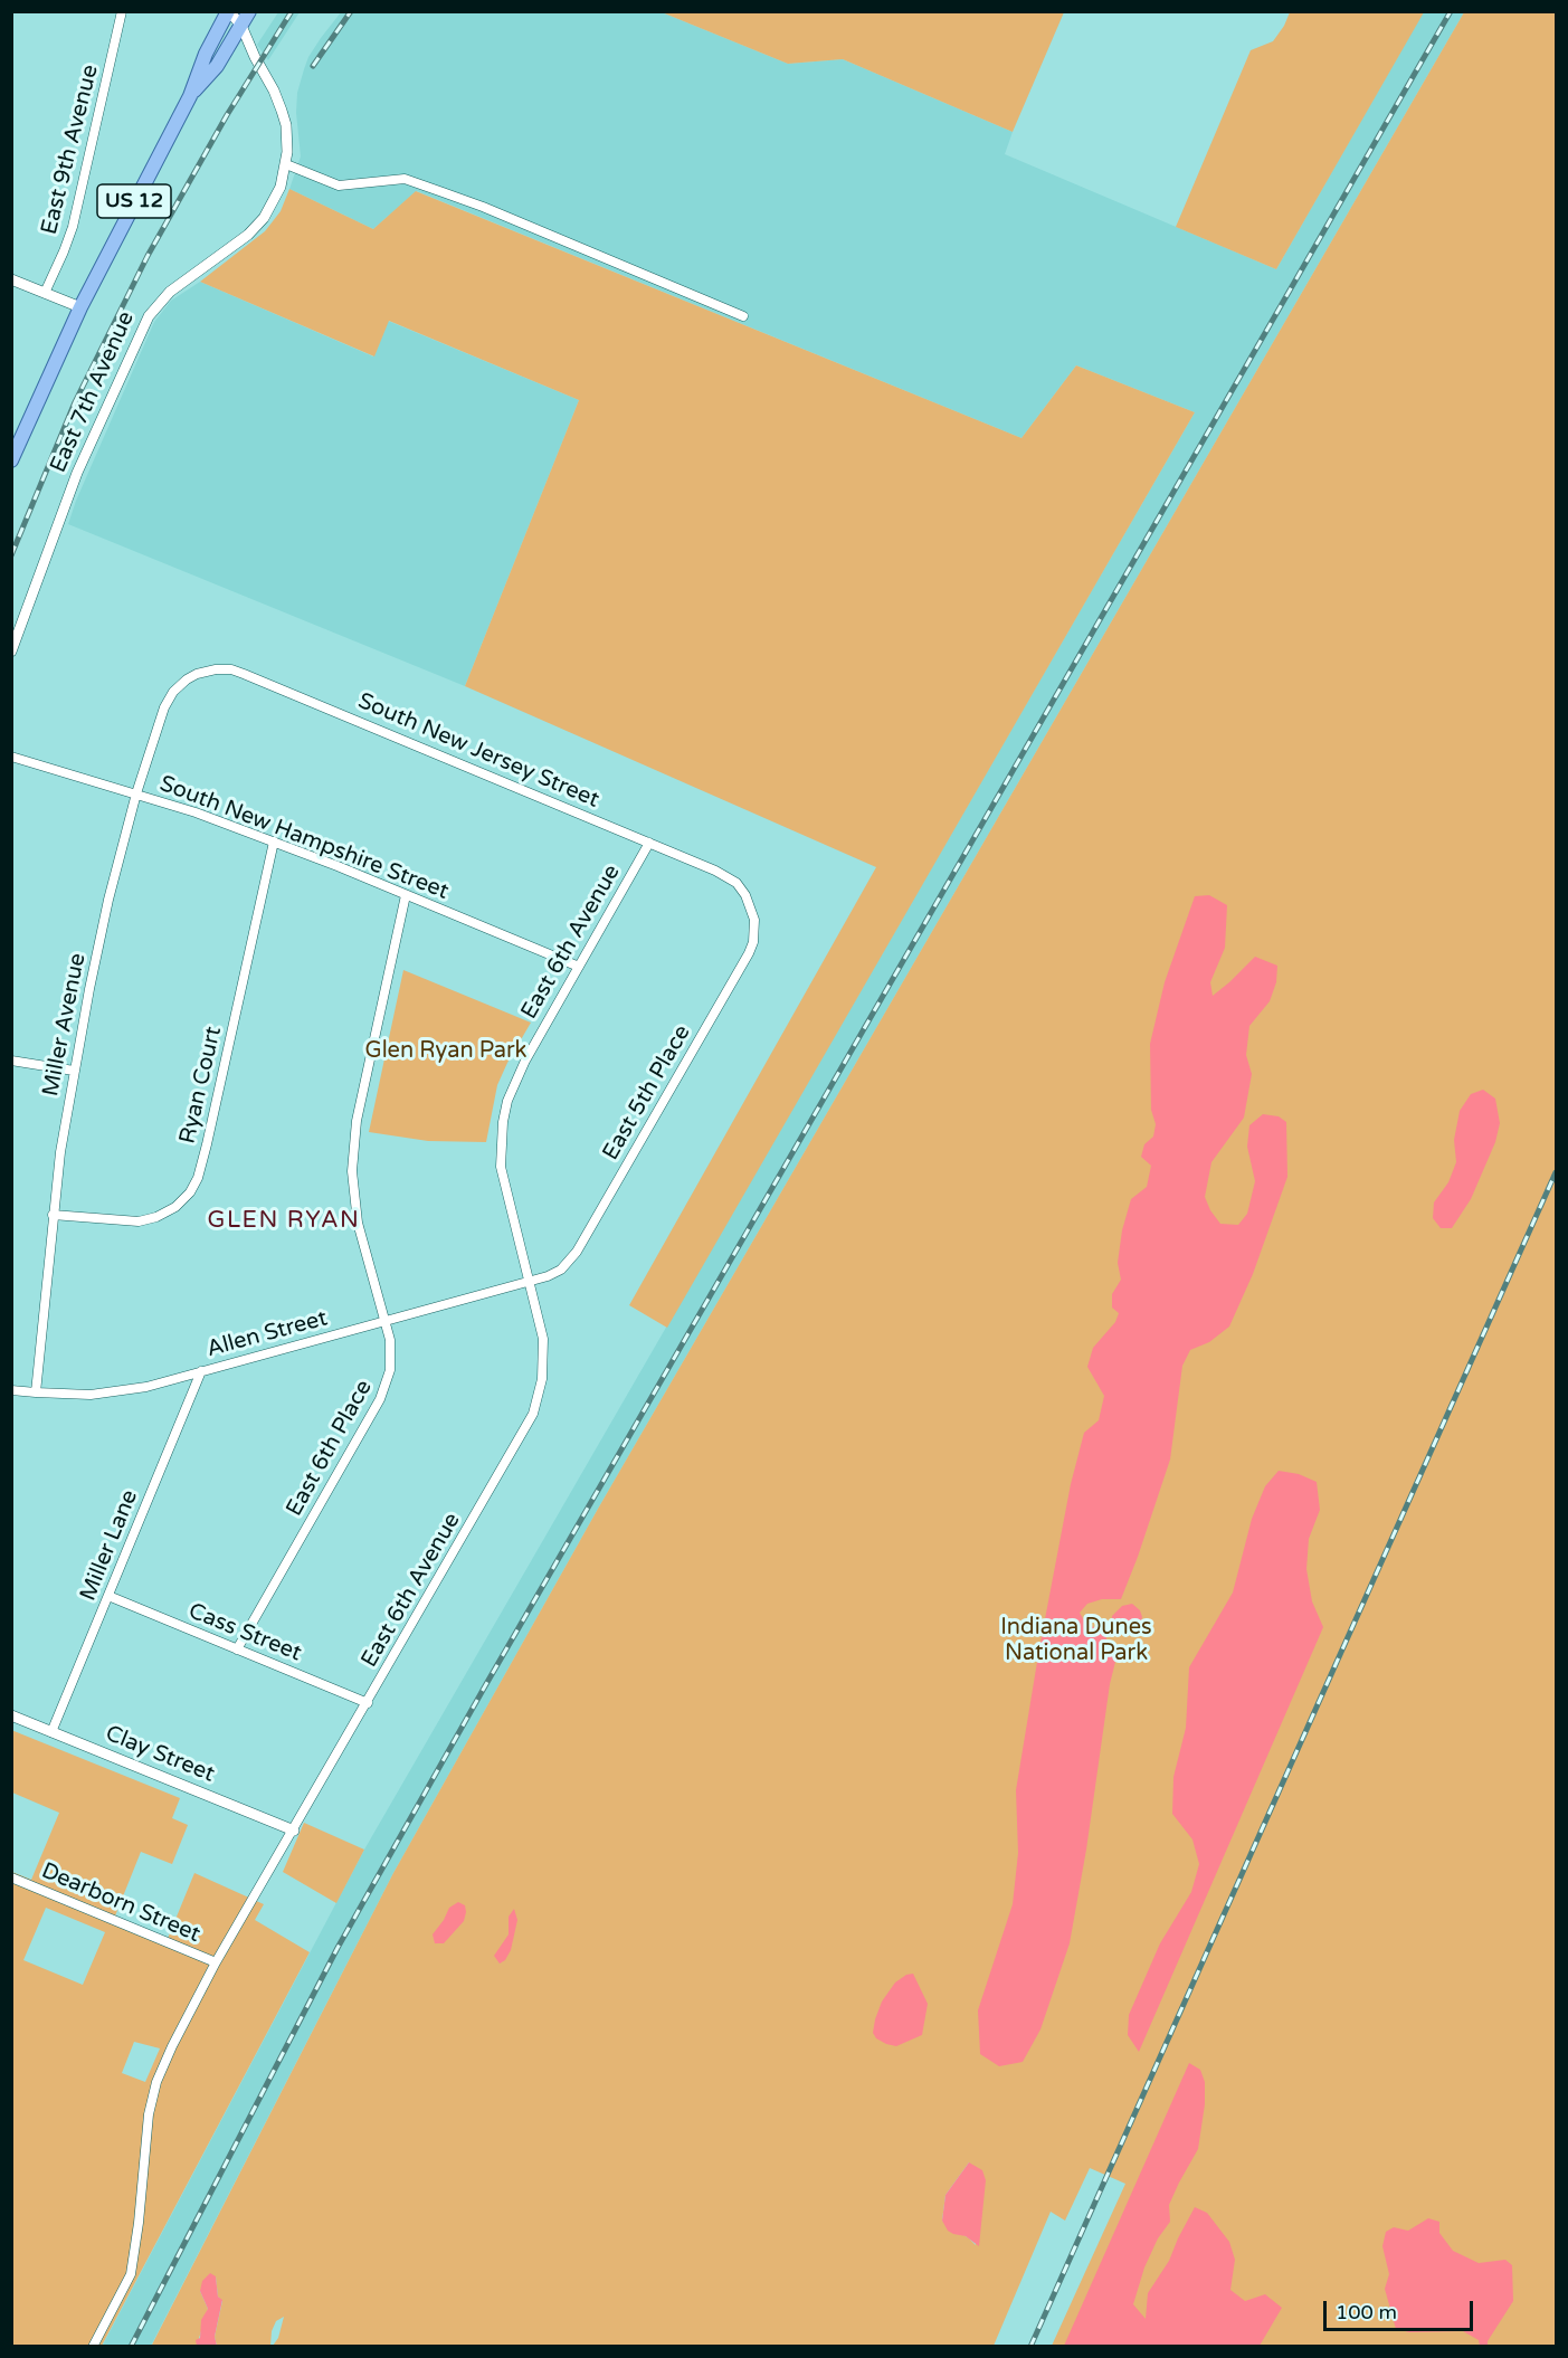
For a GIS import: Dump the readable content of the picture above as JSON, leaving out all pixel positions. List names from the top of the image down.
{
  "streets": {
    "main road": ["US 12"],
    "street": [
      "East 9th Avenue",
      "East 7th Avenue",
      "South New Jersey Street",
      "South New Hampshire Street",
      "East 6th Avenue",
      "Miller Avenue",
      "Ryan Court",
      "East 5th Place",
      "Allen Street",
      "East 6th Place",
      "Miller Lane",
      "Cass Street",
      "Clay Street",
      "Dearborn Street"
    ]
  },
  "crossings": [
    ["US 12", "East 7th Avenue"],
    ["South New Jersey Street", "East 6th Avenue"],
    ["South New Jersey Street", "Miller Avenue"],
    ["South New Jersey Street", "East 5th Place"],
    ["South New Hampshire Street", "East 6th Avenue"],
    ["South New Hampshire Street", "Miller Avenue"],
    ["South New Hampshire Street", "Ryan Court"],
    ["South New Hampshire Street", "East 6th Place"],
    ["East 6th Avenue", "East 5th Place"],
    ["East 6th Avenue", "Allen Street"],
    ["East 6th Avenue", "Cass Street"],
    ["East 6th Avenue", "Clay Street"],
    ["East 6th Avenue", "Dearborn Street"],
    ["Miller Avenue", "Ryan Court"],
    ["Miller Avenue", "Allen Street"],
    ["East 5th Place", "Allen Street"],
    ["Allen Street", "East 6th Place"],
    ["Allen Street", "Miller Lane"],
    ["East 6th Place", "Cass Street"],
    ["Miller Lane", "Cass Street"],
    ["Miller Lane", "Clay Street"]
  ],
  "districts": ["GLEN RYAN"],
  "parks": ["Glen Ryan Park", "Indiana Dunes National Park"],
  "scale_bar": "100 m"
}
